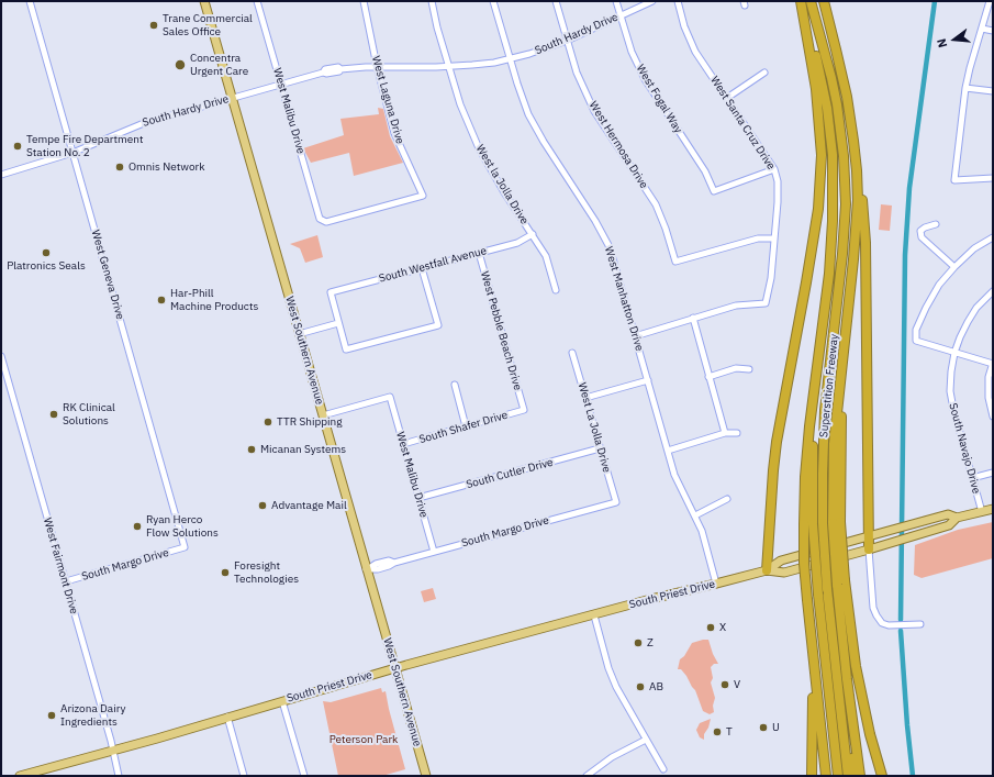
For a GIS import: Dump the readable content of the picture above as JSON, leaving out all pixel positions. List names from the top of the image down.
{
  "streets": {
    "highway": ["Superstition Freeway"],
    "main road": ["West Southern Avenue", "South Priest Drive"],
    "street": [
      "South Hardy Drive",
      "West Fogal Way",
      "West Laguna Drive",
      "West Malibu Drive",
      "West Santa Cruz Drive",
      "West Hermosa Drive",
      "West la Jolla Drive",
      "South Westfall Avenue",
      "West Geneva Drive",
      "West Manhatton Drive",
      "West Pebble Beach Drive",
      "South Shafer Drive",
      "West La Jolla Drive",
      "South Navajo Drive",
      "South Cutler Drive",
      "South Margo Drive",
      "West Fairmont Drive"
    ]
  },
  "crossings": [
    ["South Hardy Drive", "West Fogal Way"],
    ["South Hardy Drive", "West Laguna Drive"],
    ["South Hardy Drive", "West Malibu Drive"],
    ["South Hardy Drive", "West Hermosa Drive"],
    ["South Hardy Drive", "West la Jolla Drive"],
    ["South Hardy Drive", "West Geneva Drive"],
    ["South Hardy Drive", "West Manhatton Drive"],
    ["South Hardy Drive", "West Southern Avenue"],
    ["West Fogal Way", "West Santa Cruz Drive"],
    ["West Laguna Drive", "West Malibu Drive"],
    ["West Malibu Drive", "West Southern Avenue"],
    ["West Malibu Drive", "South Shafer Drive"],
    ["West Malibu Drive", "South Cutler Drive"],
    ["West Malibu Drive", "South Margo Drive"],
    ["West Santa Cruz Drive", "West Hermosa Drive"],
    ["West la Jolla Drive", "South Westfall Avenue"],
    ["South Westfall Avenue", "West Pebble Beach Drive"],
    ["West Geneva Drive", "South Margo Drive"],
    ["West Manhatton Drive", "South Priest Drive"],
    ["West Pebble Beach Drive", "South Shafer Drive"],
    ["West Southern Avenue", "South Margo Drive"],
    ["West Southern Avenue", "South Priest Drive"],
    ["West La Jolla Drive", "South Cutler Drive"],
    ["West La Jolla Drive", "South Margo Drive"],
    ["South Navajo Drive", "South Priest Drive"],
    ["South Margo Drive", "West Fairmont Drive"],
    ["West Fairmont Drive", "South Priest Drive"]
  ],
  "parks": ["Peterson Park"],
  "places": [
    "Trane Commercial Sales Office",
    "Concentra Urgent Care",
    "Tempe Fire Department Station No. 2",
    "Omnis Network",
    "Platronics Seals",
    "Har-Phill Machine Products",
    "RK Clinical Solutions",
    "TTR Shipping",
    "Micanan Systems",
    "Advantage Mail",
    "Ryan Herco Flow Solutions",
    "Foresight Technologies",
    "X",
    "Z",
    "V",
    "AB",
    "Arizona Dairy Ingredients",
    "U",
    "T"
  ],
  "north": "left"
}
